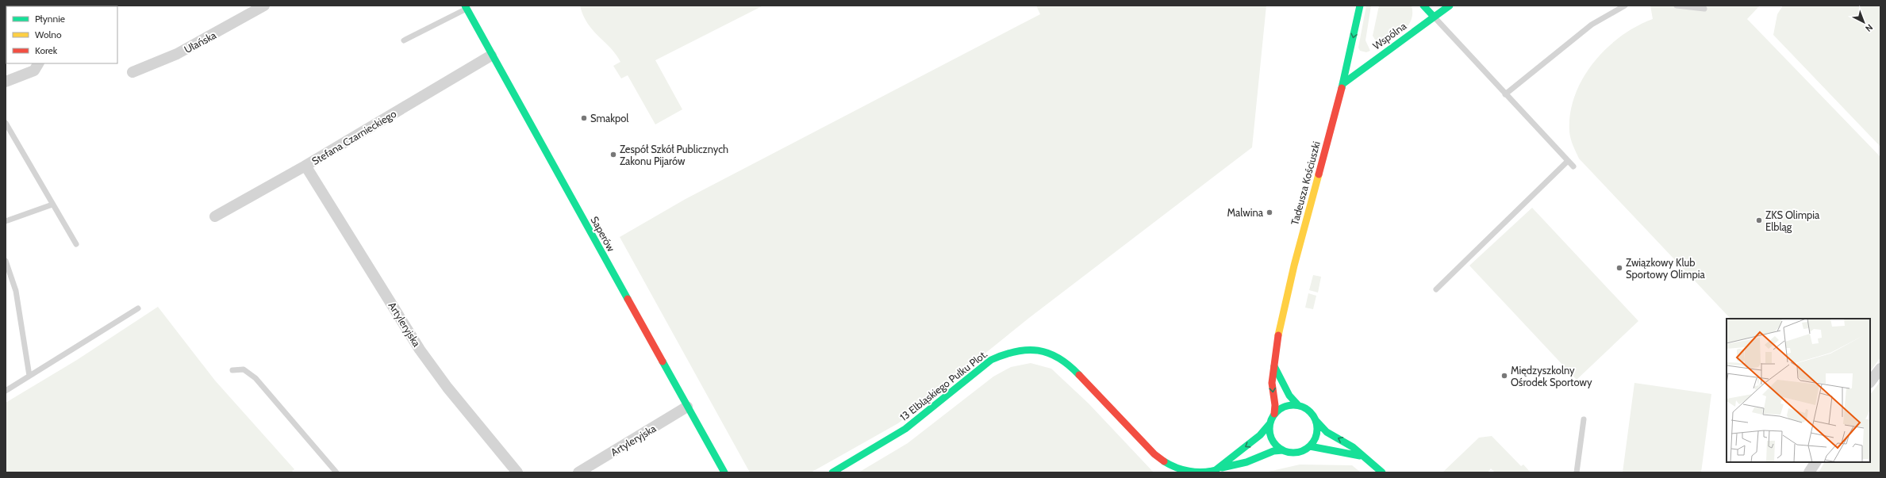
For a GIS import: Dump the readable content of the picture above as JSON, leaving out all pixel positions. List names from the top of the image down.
{
  "streets": {
    "street": [
      "Wspólna",
      "Ułańska",
      "Stefana Czarnieckiego",
      "Tadeusza Kościuszki",
      "Saperów",
      "Artyleryjska",
      "13 Elbląskiego Pułku Plot."
    ]
  },
  "crossings": [
    ["Wspólna", "Tadeusza Kościuszki"],
    ["Stefana Czarnieckiego", "Saperów"],
    ["Stefana Czarnieckiego", "Artyleryjska"],
    ["Tadeusza Kościuszki", "13 Elbląskiego Pułku Plot."],
    ["Saperów", "Artyleryjska"]
  ],
  "places": [
    "Smakpol",
    "Zespół Szkół Publicznych Zakonu Pijarów",
    "Malwina",
    "ZKS Olimpia Elbląg",
    "Związkowy Klub Sportowy Olimpia",
    "Międzyszkolny Ośrodek Sportowy"
  ],
  "legend": ["Płynnie", "Wolno", "Korek"],
  "north": "bottom right"
}
